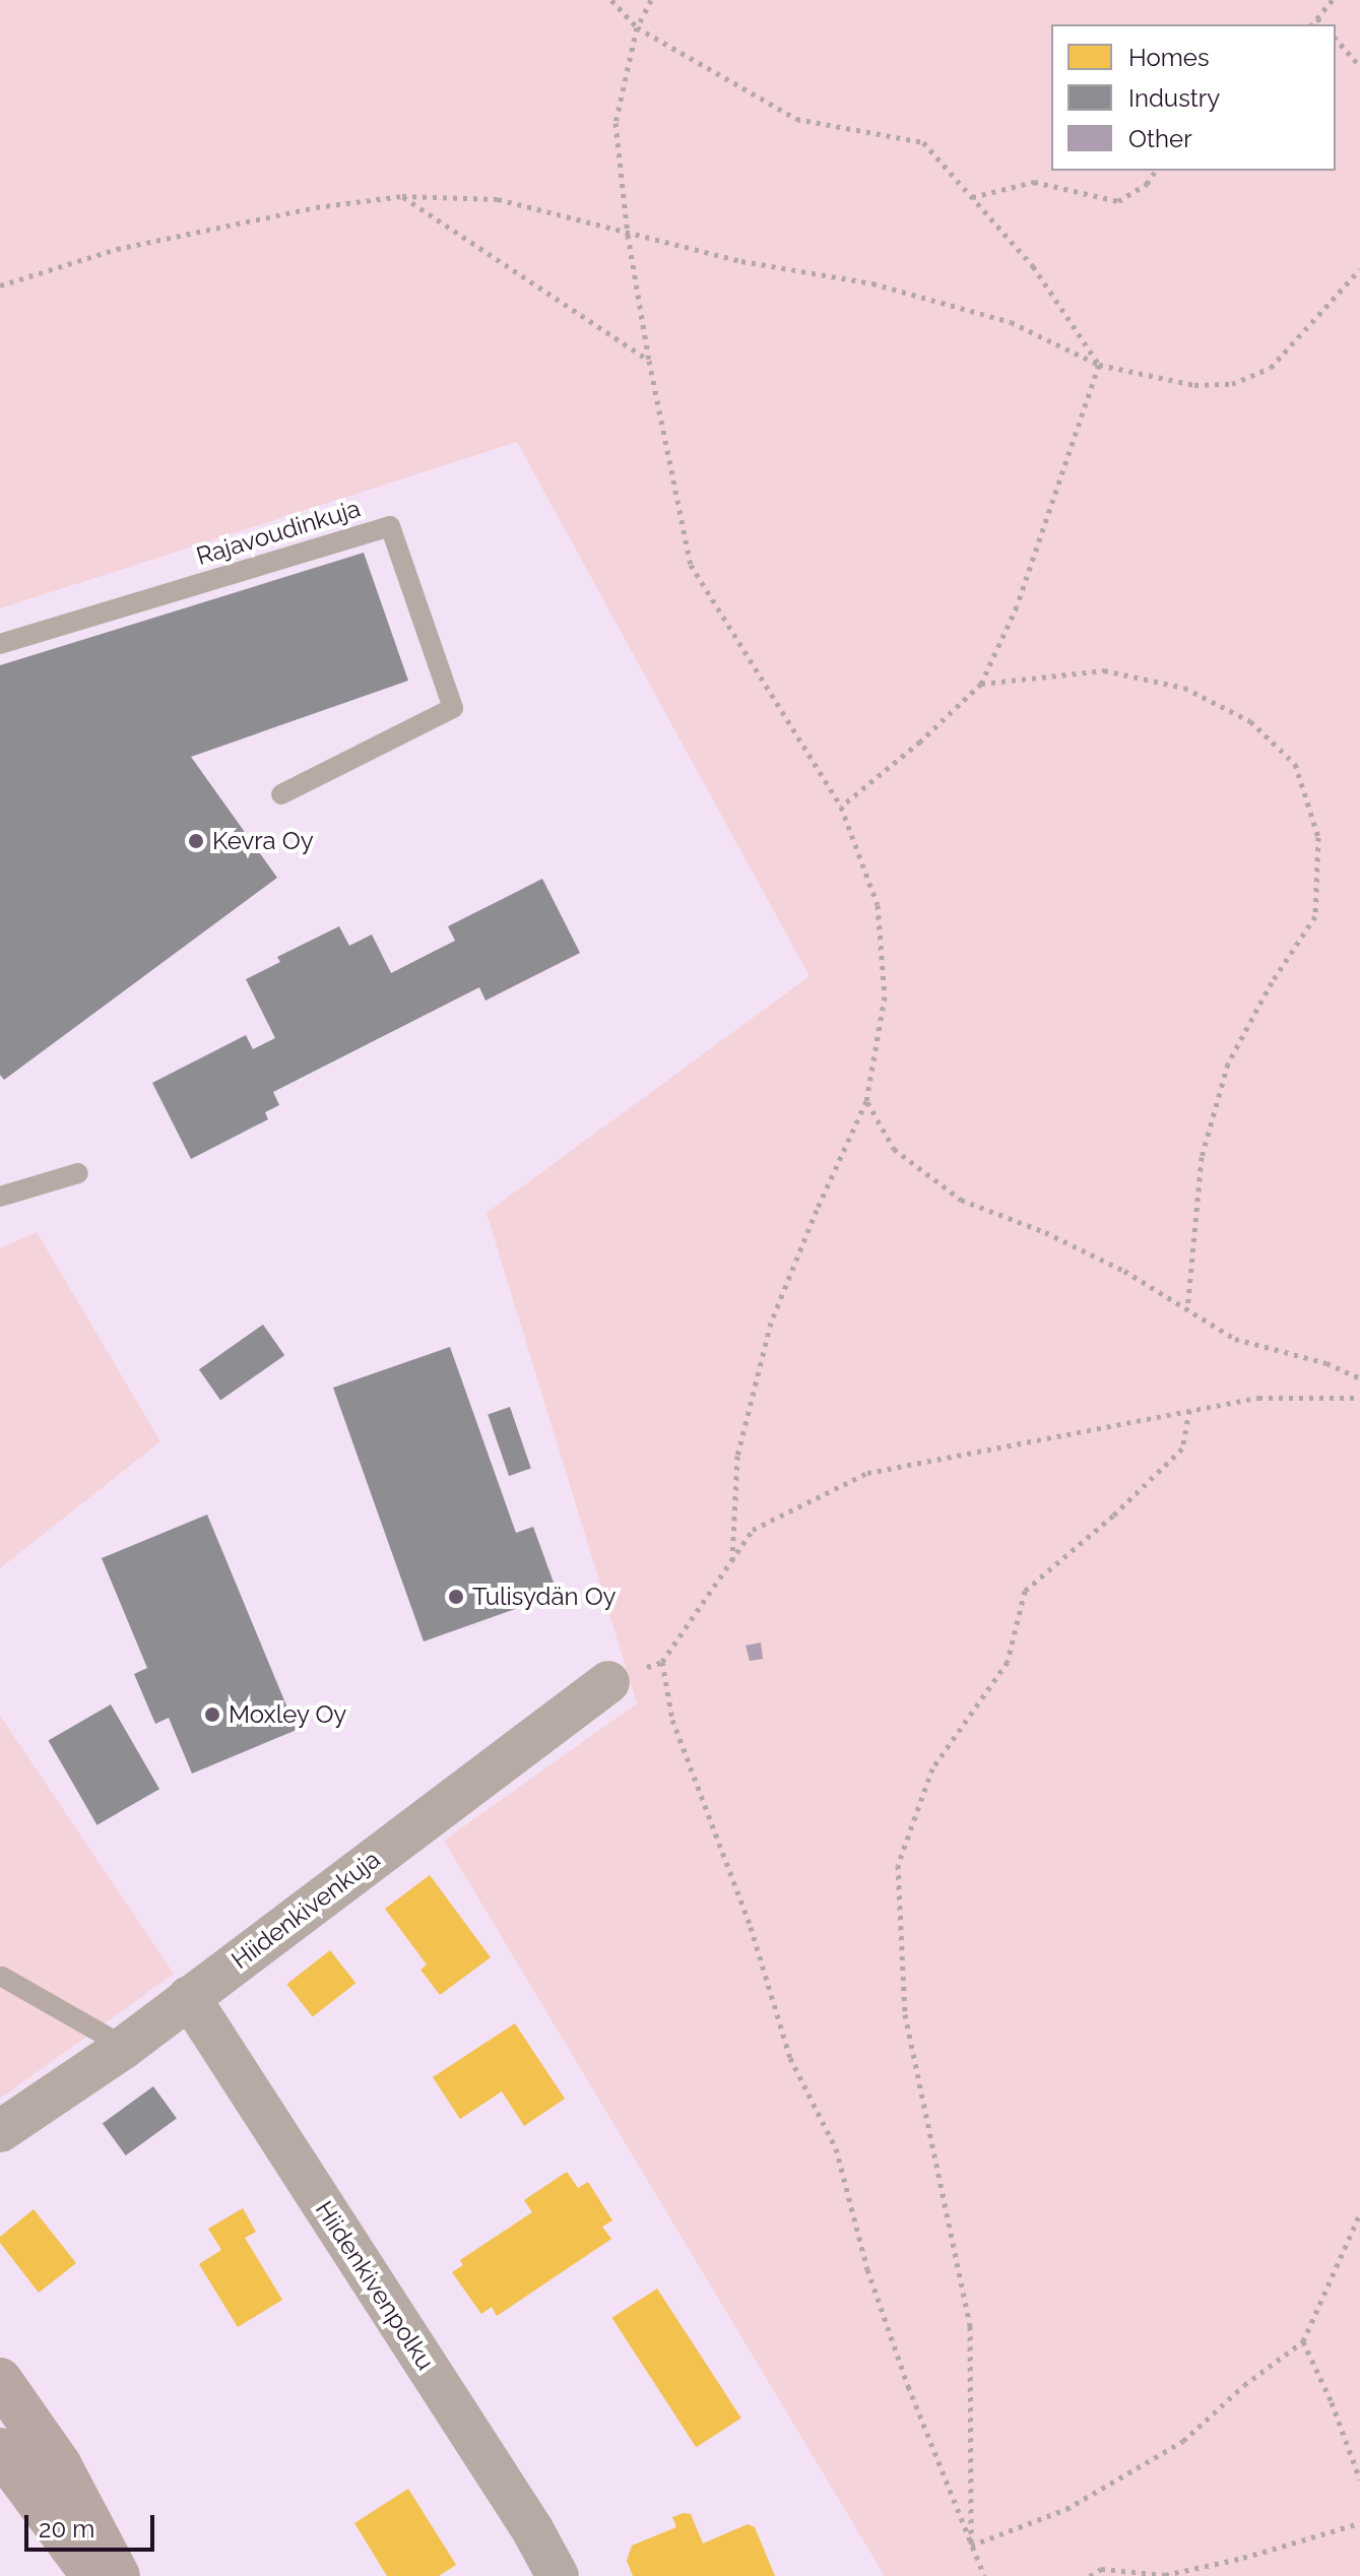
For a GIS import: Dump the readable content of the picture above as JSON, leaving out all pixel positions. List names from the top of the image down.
{
  "streets": {
    "street": ["Hiidenkivenkuja", "Hiidenkivenpolku"],
    "lane": ["Rajavoudinkuja"]
  },
  "crossings": [
    ["Hiidenkivenkuja", "Hiidenkivenpolku"]
  ],
  "places": ["Kevra Oy", "Tulisydän Oy", "Moxley Oy"],
  "legend": ["Homes", "Industry", "Other"],
  "scale_bar": "20 m"
}
